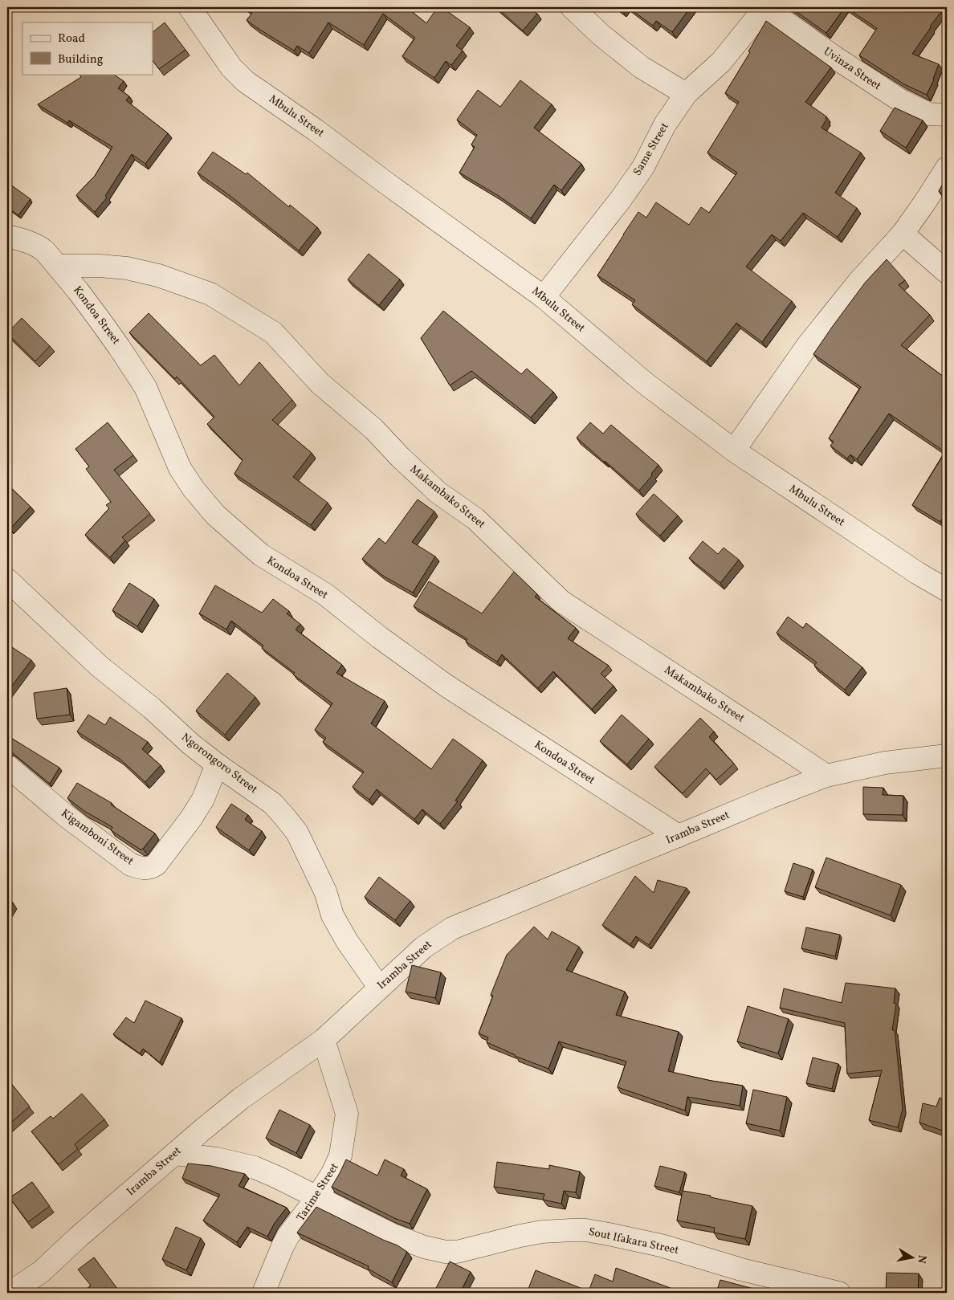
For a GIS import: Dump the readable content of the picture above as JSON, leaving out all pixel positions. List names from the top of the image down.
{
  "streets": {
    "street": [
      "Uvinza Street",
      "Mbulu Street",
      "Same Street",
      "Kondoa Street",
      "Makambako Street",
      "Ngorongoro Street",
      "Iramba Street",
      "Kigamboni Street",
      "Tarime Street",
      "Sout Ifakara Street"
    ]
  },
  "crossings": [
    ["Uvinza Street", "Same Street"],
    ["Mbulu Street", "Same Street"],
    ["Kondoa Street", "Makambako Street"],
    ["Kondoa Street", "Iramba Street"],
    ["Makambako Street", "Iramba Street"],
    ["Ngorongoro Street", "Iramba Street"],
    ["Ngorongoro Street", "Kigamboni Street"],
    ["Iramba Street", "Tarime Street"],
    ["Iramba Street", "Sout Ifakara Street"],
    ["Tarime Street", "Sout Ifakara Street"]
  ],
  "legend": ["Road", "Building"],
  "north": "right"
}
